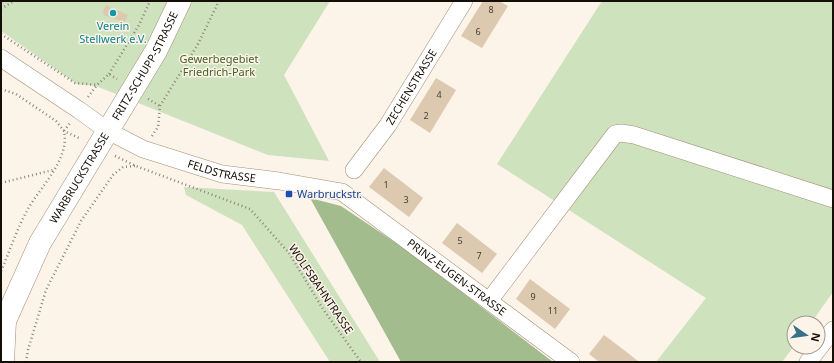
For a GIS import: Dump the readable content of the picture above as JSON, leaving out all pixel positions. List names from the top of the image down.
{
  "streets": {
    "main road": ["FRITZ-SCHUPP-STRASSE", "WARBRUCKSTRASSE"],
    "street": ["ZECHENSTRASSE", "FELDSTRASSE", "PRINZ-EUGEN-STRASSE"],
    "path": ["WOLFSBAHNTRASSE"]
  },
  "crossings": [
    ["FRITZ-SCHUPP-STRASSE", "FELDSTRASSE"],
    ["FRITZ-SCHUPP-STRASSE", "WARBRUCKSTRASSE"],
    ["FELDSTRASSE", "WARBRUCKSTRASSE"],
    ["FELDSTRASSE", "PRINZ-EUGEN-STRASSE"]
  ],
  "parks": ["Gewerbegebiet Friedrich-Park"],
  "places": {
    "other": ["Verein Stellwerk e.V."],
    "transit": ["Warbruckstr."]
  },
  "house_numbers": [
    "8",
    "6",
    "4",
    "2",
    "1",
    "3",
    "5",
    "7",
    "9",
    "11"
  ],
  "north": "right"
}
